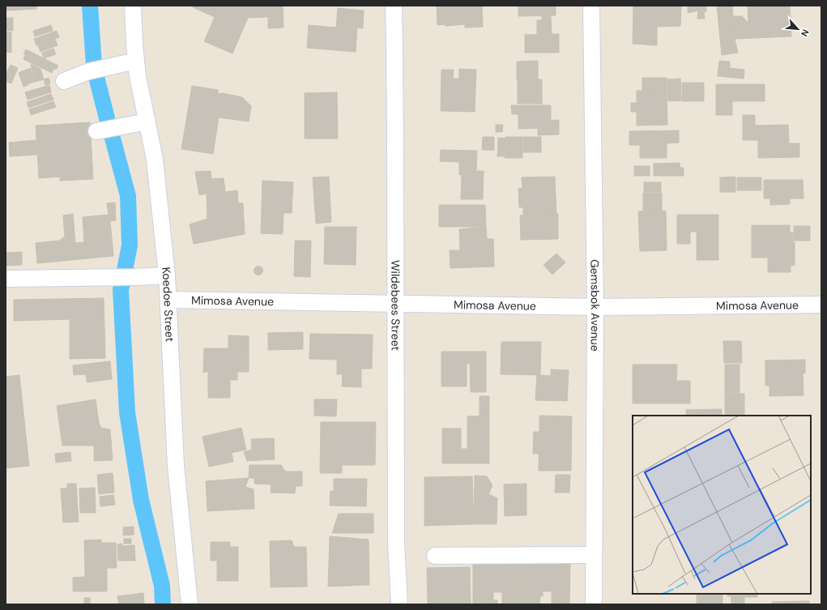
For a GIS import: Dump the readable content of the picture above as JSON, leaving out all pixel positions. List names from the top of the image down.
{
  "streets": {
    "street": [
      "Mimosa Avenue",
      "Koedoe Street",
      "Gemsbok Avenue",
      "Wildebees Street"
    ]
  },
  "crossings": [
    ["Mimosa Avenue", "Koedoe Street"],
    ["Mimosa Avenue", "Gemsbok Avenue"],
    ["Mimosa Avenue", "Wildebees Street"]
  ],
  "north": "bottom right"
}
